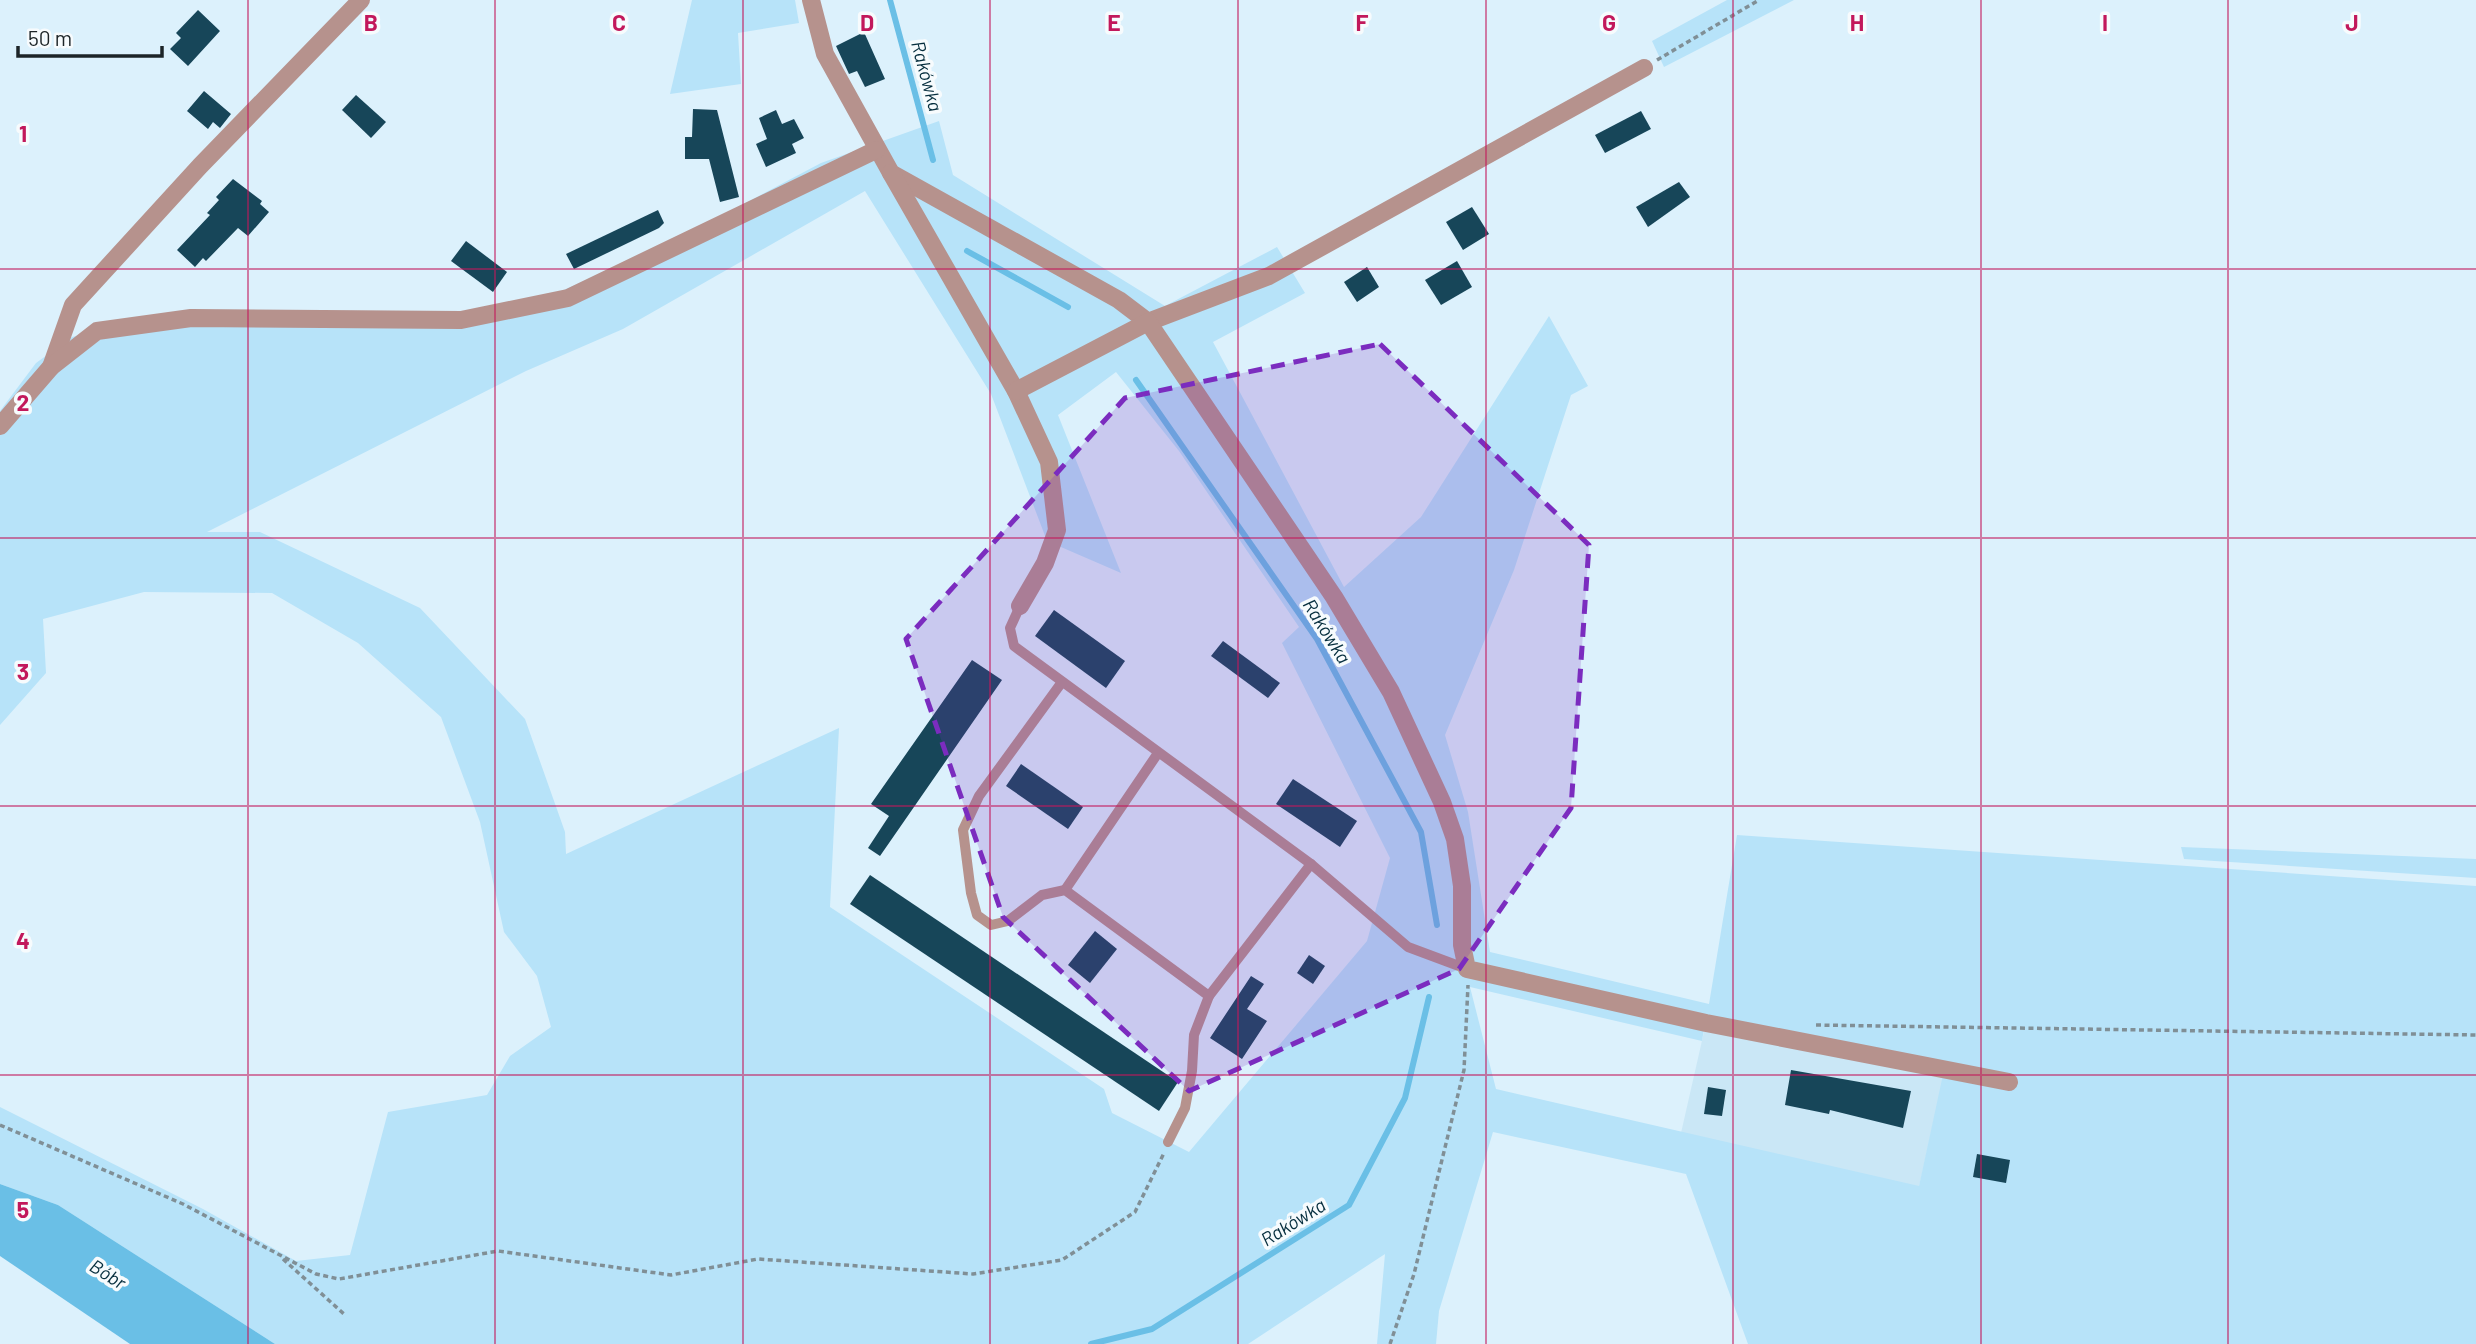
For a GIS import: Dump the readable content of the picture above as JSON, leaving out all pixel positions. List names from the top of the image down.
{
  "water": ["Rakówka", "Bóbr"],
  "scale_bar": "50 m",
  "grid": {
    "columns": [
      "B",
      "C",
      "D",
      "E",
      "F",
      "G",
      "H",
      "I",
      "J"
    ],
    "rows": [
      "1",
      "2",
      "3",
      "4",
      "5"
    ]
  }
}
